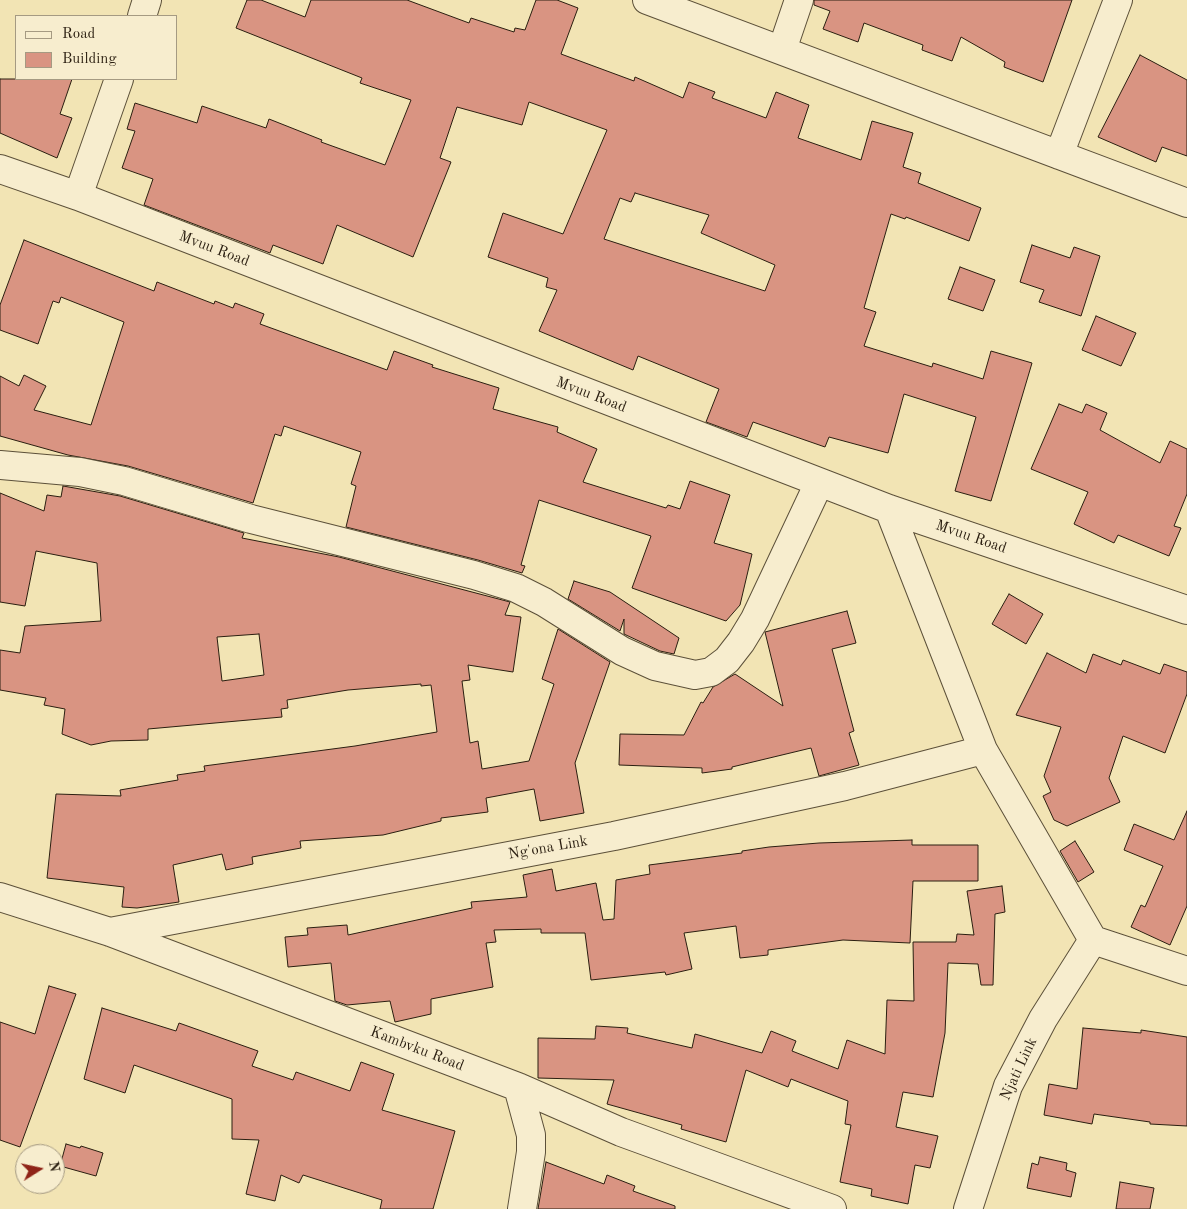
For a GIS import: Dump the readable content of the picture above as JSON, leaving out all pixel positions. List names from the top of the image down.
{
  "streets": {
    "street": [
      "Mvuu Road",
      "Ng'ona Link",
      "Kambvku Road",
      "Njati Link"
    ]
  },
  "crossings": [
    ["Ng'ona Link", "Kambvku Road"]
  ],
  "legend": ["Road", "Building"],
  "north": "right"
}
